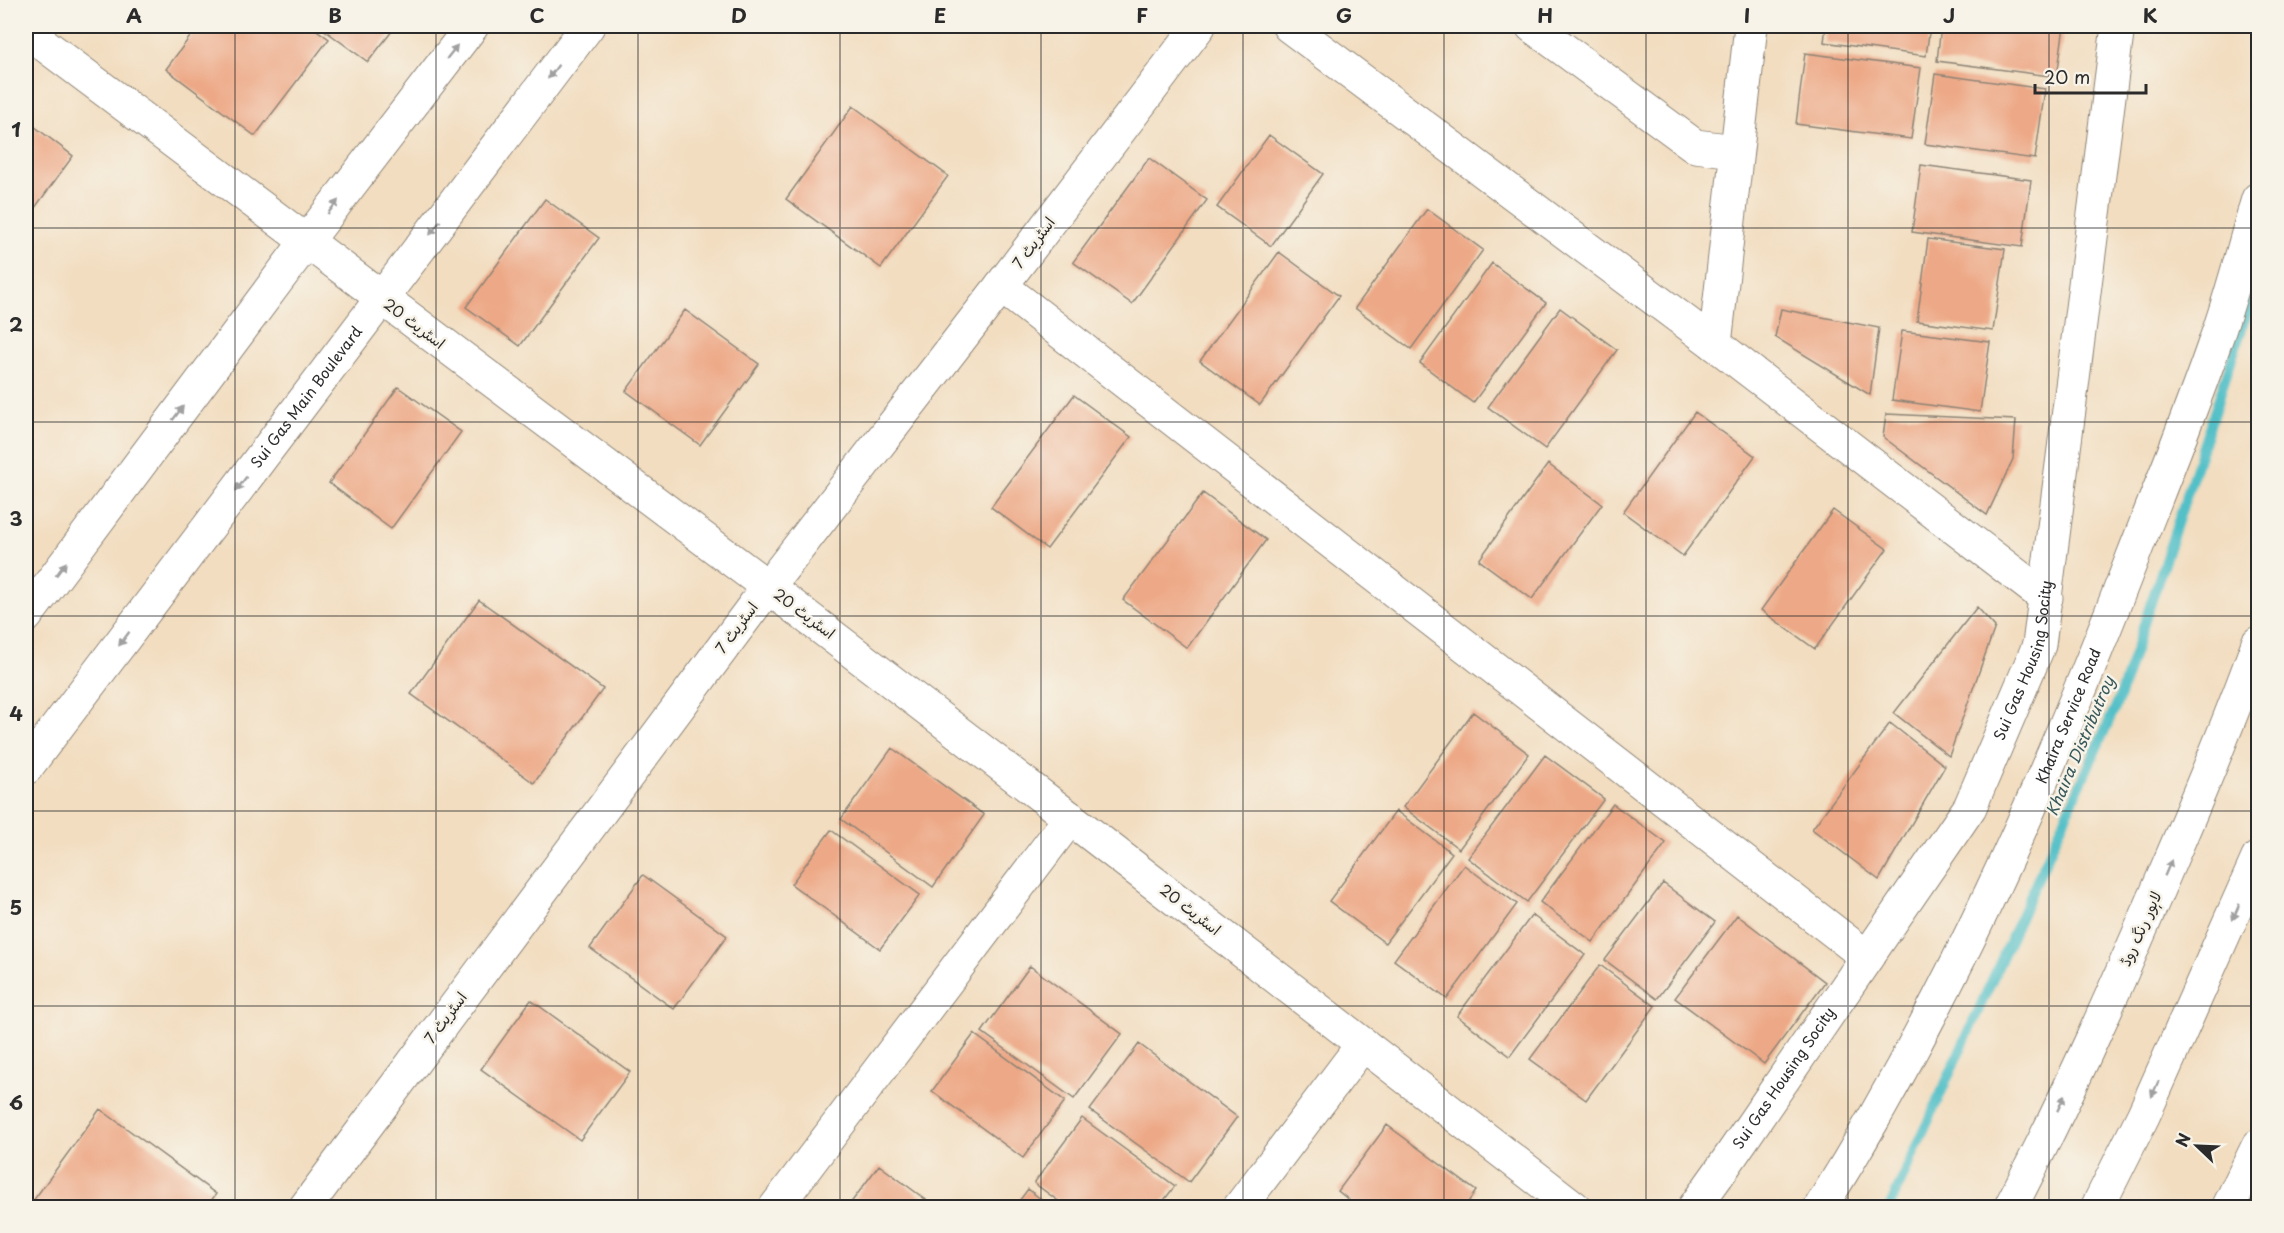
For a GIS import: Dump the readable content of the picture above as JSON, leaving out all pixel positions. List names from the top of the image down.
{
  "streets": {
    "main road": [
      "اسٹریٹ 7",
      "اسٹریٹ 20",
      "Sui Gas Main Boulevard",
      "Sui Gas Housing Socity",
      "Khaira Service Road",
      "لاہور رنگ روڈ"
    ]
  },
  "crossings": [
    ["اسٹریٹ 7", "اسٹریٹ 20"],
    ["اسٹریٹ 20", "Sui Gas Main Boulevard"]
  ],
  "water": ["Khaira Distributroy"],
  "scale_bar": "20 m",
  "north": "top left",
  "grid": {
    "columns": [
      "A",
      "B",
      "C",
      "D",
      "E",
      "F",
      "G",
      "H",
      "I",
      "J",
      "K"
    ],
    "rows": [
      "1",
      "2",
      "3",
      "4",
      "5",
      "6"
    ]
  }
}
